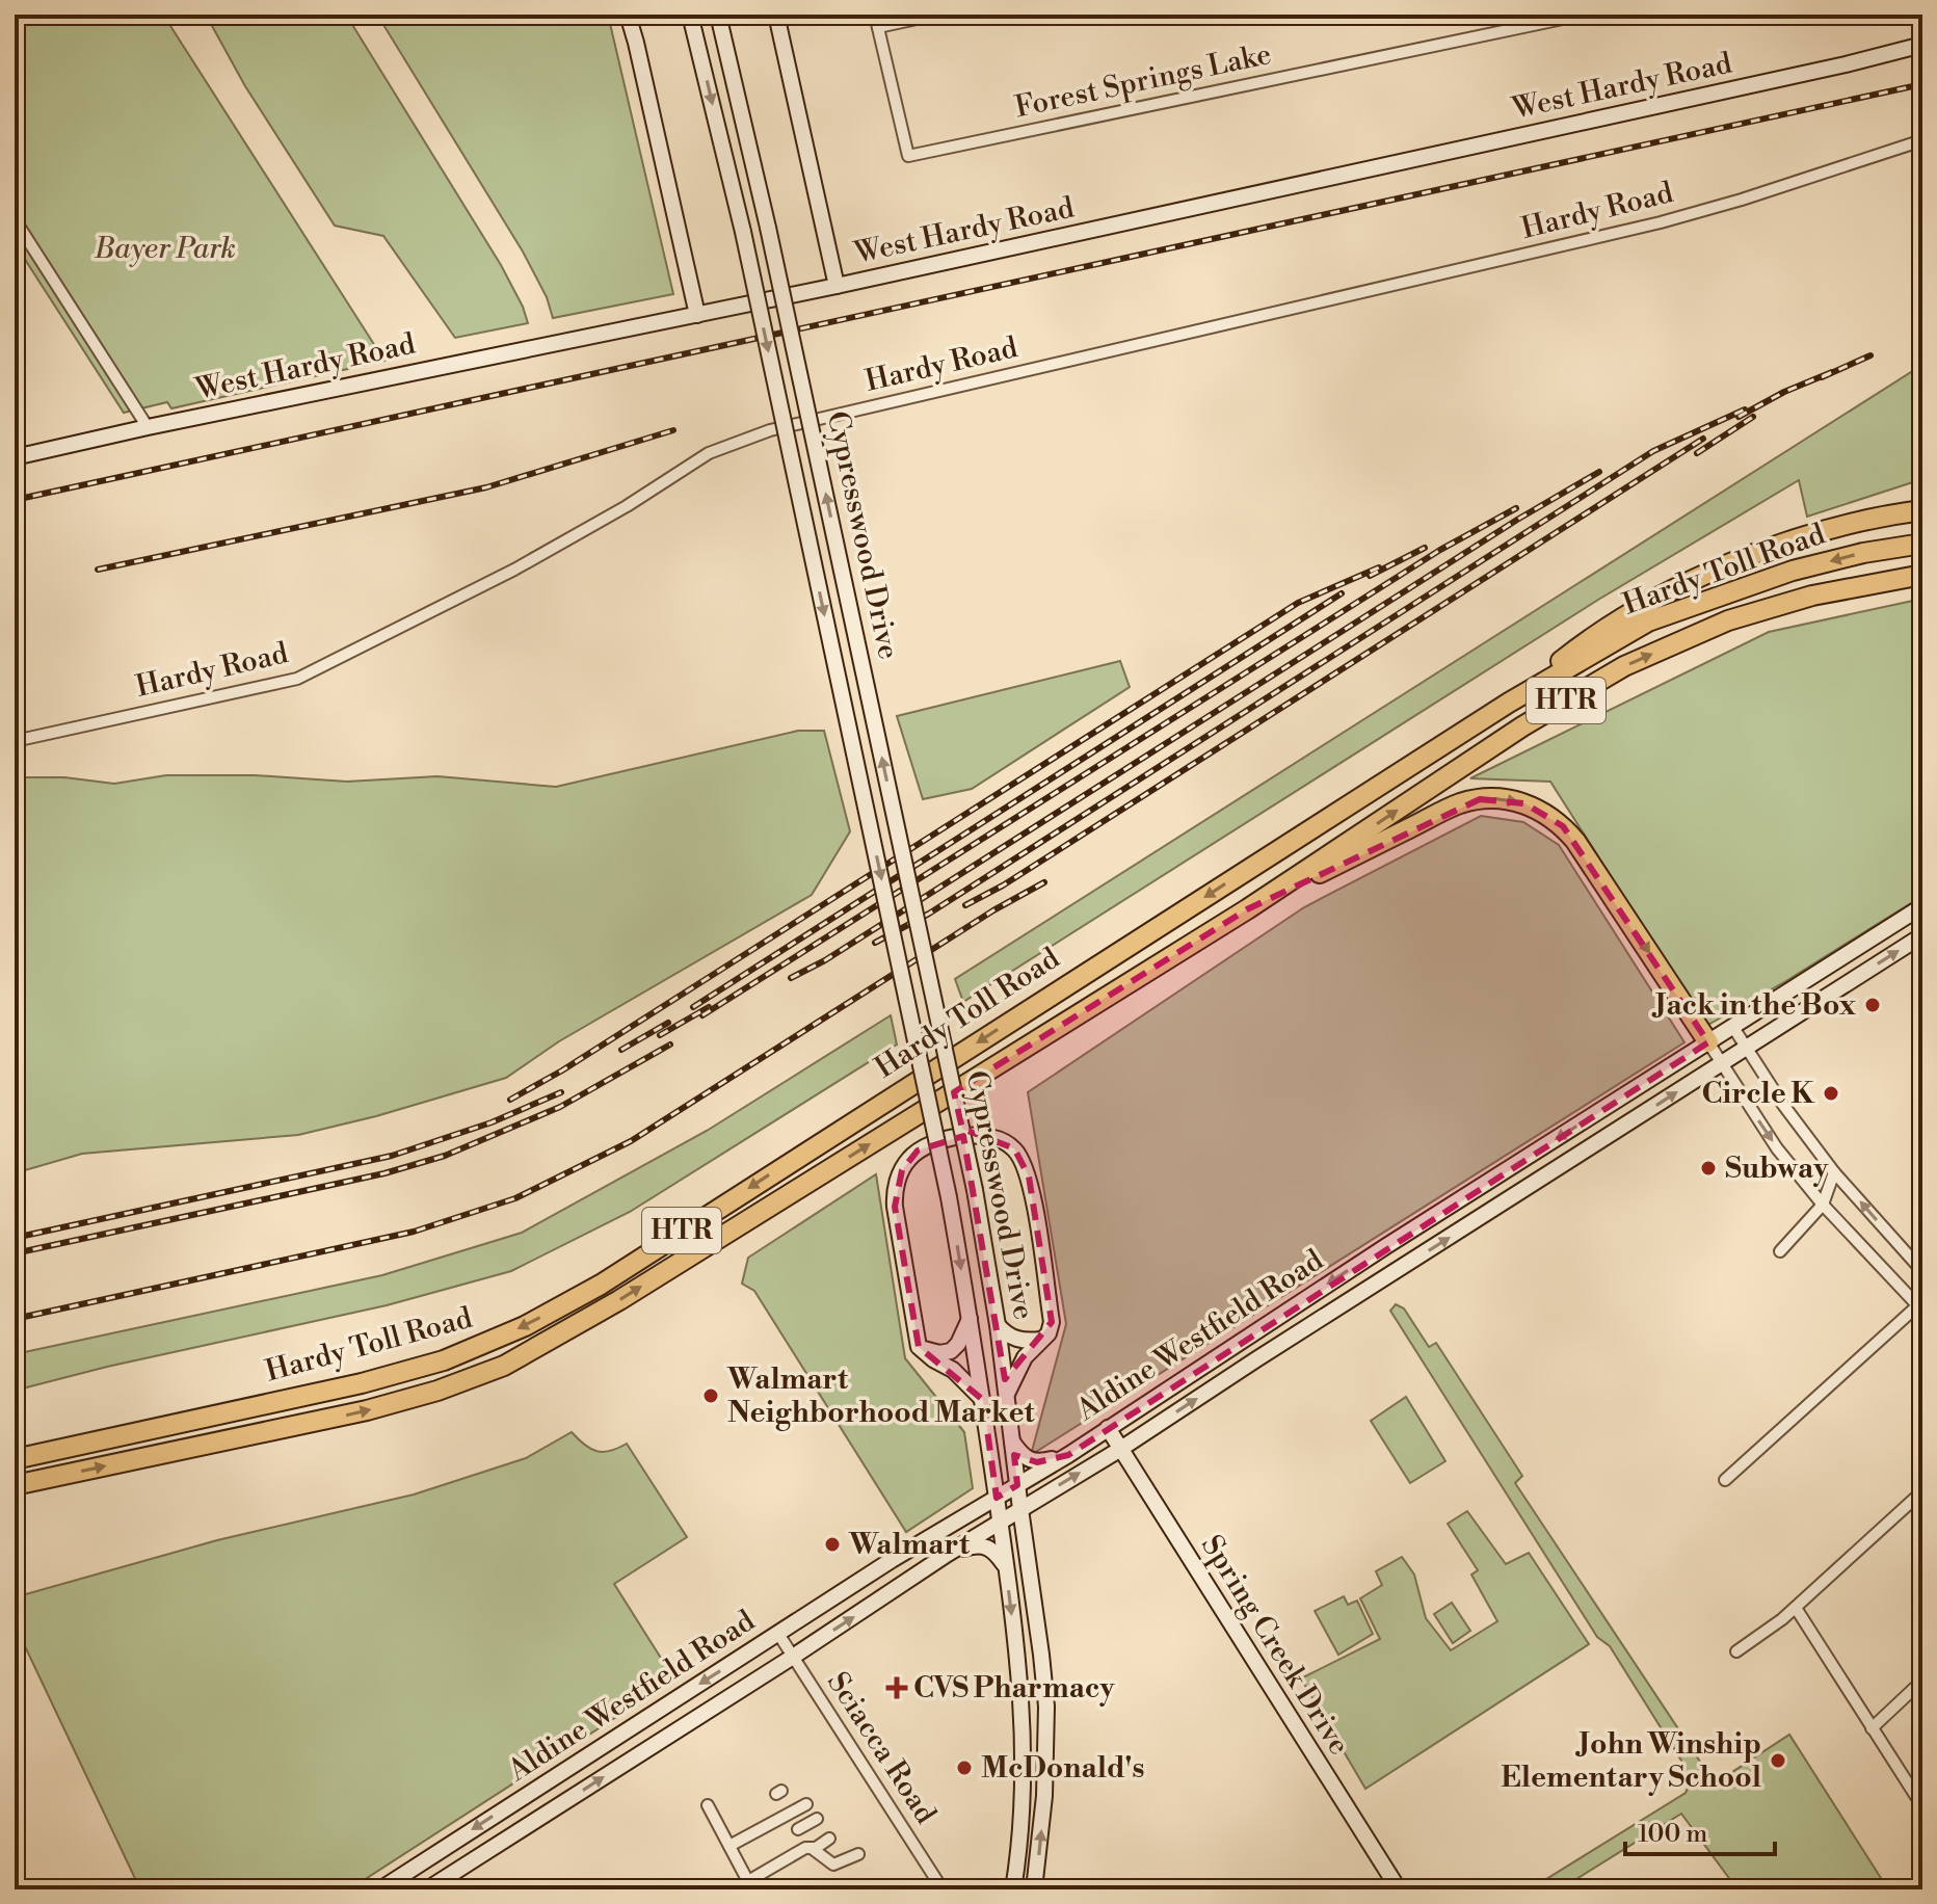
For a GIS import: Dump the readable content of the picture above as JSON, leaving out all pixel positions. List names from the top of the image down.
{
  "streets": {
    "highway": ["Hardy Toll Road", "HTR"],
    "main road": [
      "West Hardy Road",
      "Cypresswood Drive",
      "Aldine Westfield Road",
      "Spring Creek Drive"
    ],
    "street": ["Forest Springs Lake", "Hardy Road", "Sciacca Road"]
  },
  "crossings": [
    ["Cypresswood Drive", "Aldine Westfield Road"],
    ["Aldine Westfield Road", "Spring Creek Drive"],
    ["Aldine Westfield Road", "Sciacca Road"]
  ],
  "parks": ["Bayer Park"],
  "places": {
    "other": [
      "Jack in the Box",
      "Circle K",
      "Subway",
      "Walmart Neighborhood Market",
      "Walmart",
      "John Winship Elementary School",
      "McDonald's"
    ],
    "health": ["CVS Pharmacy"]
  },
  "scale_bar": "100 m"
}
